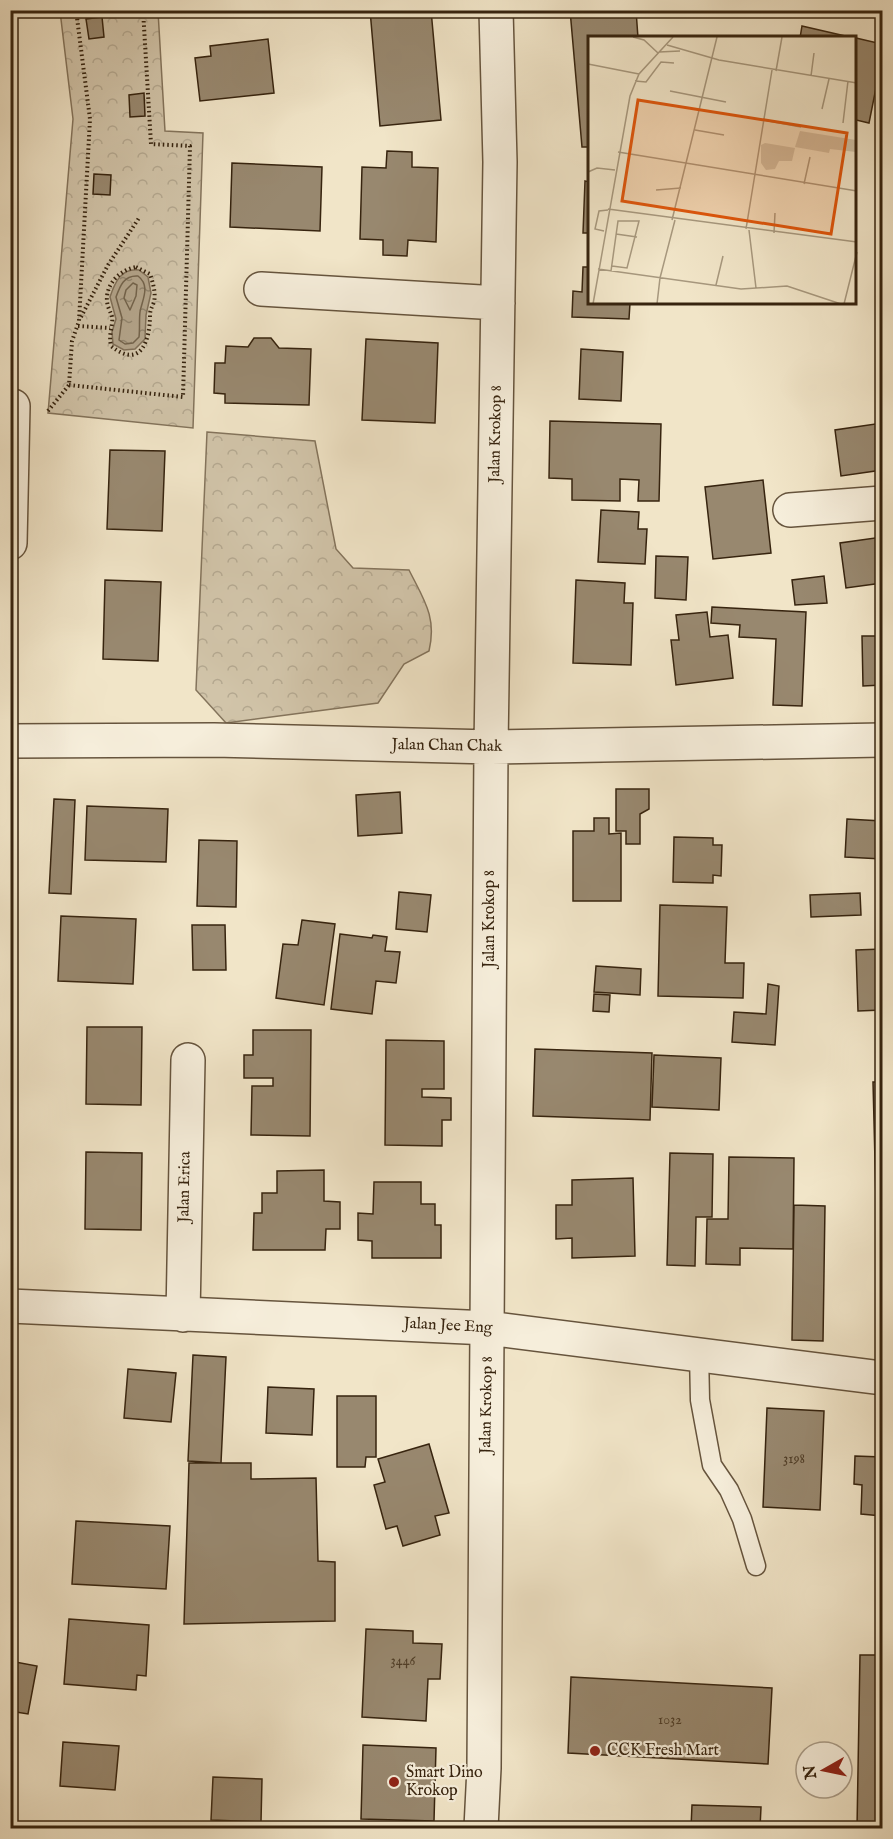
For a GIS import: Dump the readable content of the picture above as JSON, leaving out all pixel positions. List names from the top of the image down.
{
  "streets": {
    "street": [
      "Jalan Krokop 8",
      "Jalan Chan Chak",
      "Jalan Erica",
      "Jalan Jee Eng"
    ]
  },
  "crossings": [
    ["Jalan Krokop 8", "Jalan Chan Chak"],
    ["Jalan Krokop 8", "Jalan Jee Eng"],
    ["Jalan Erica", "Jalan Jee Eng"]
  ],
  "places": ["CCK Fresh Mart", "Smart Dino Krokop"],
  "house_numbers": ["3198", "3446", "1032"],
  "north": "left"
}
